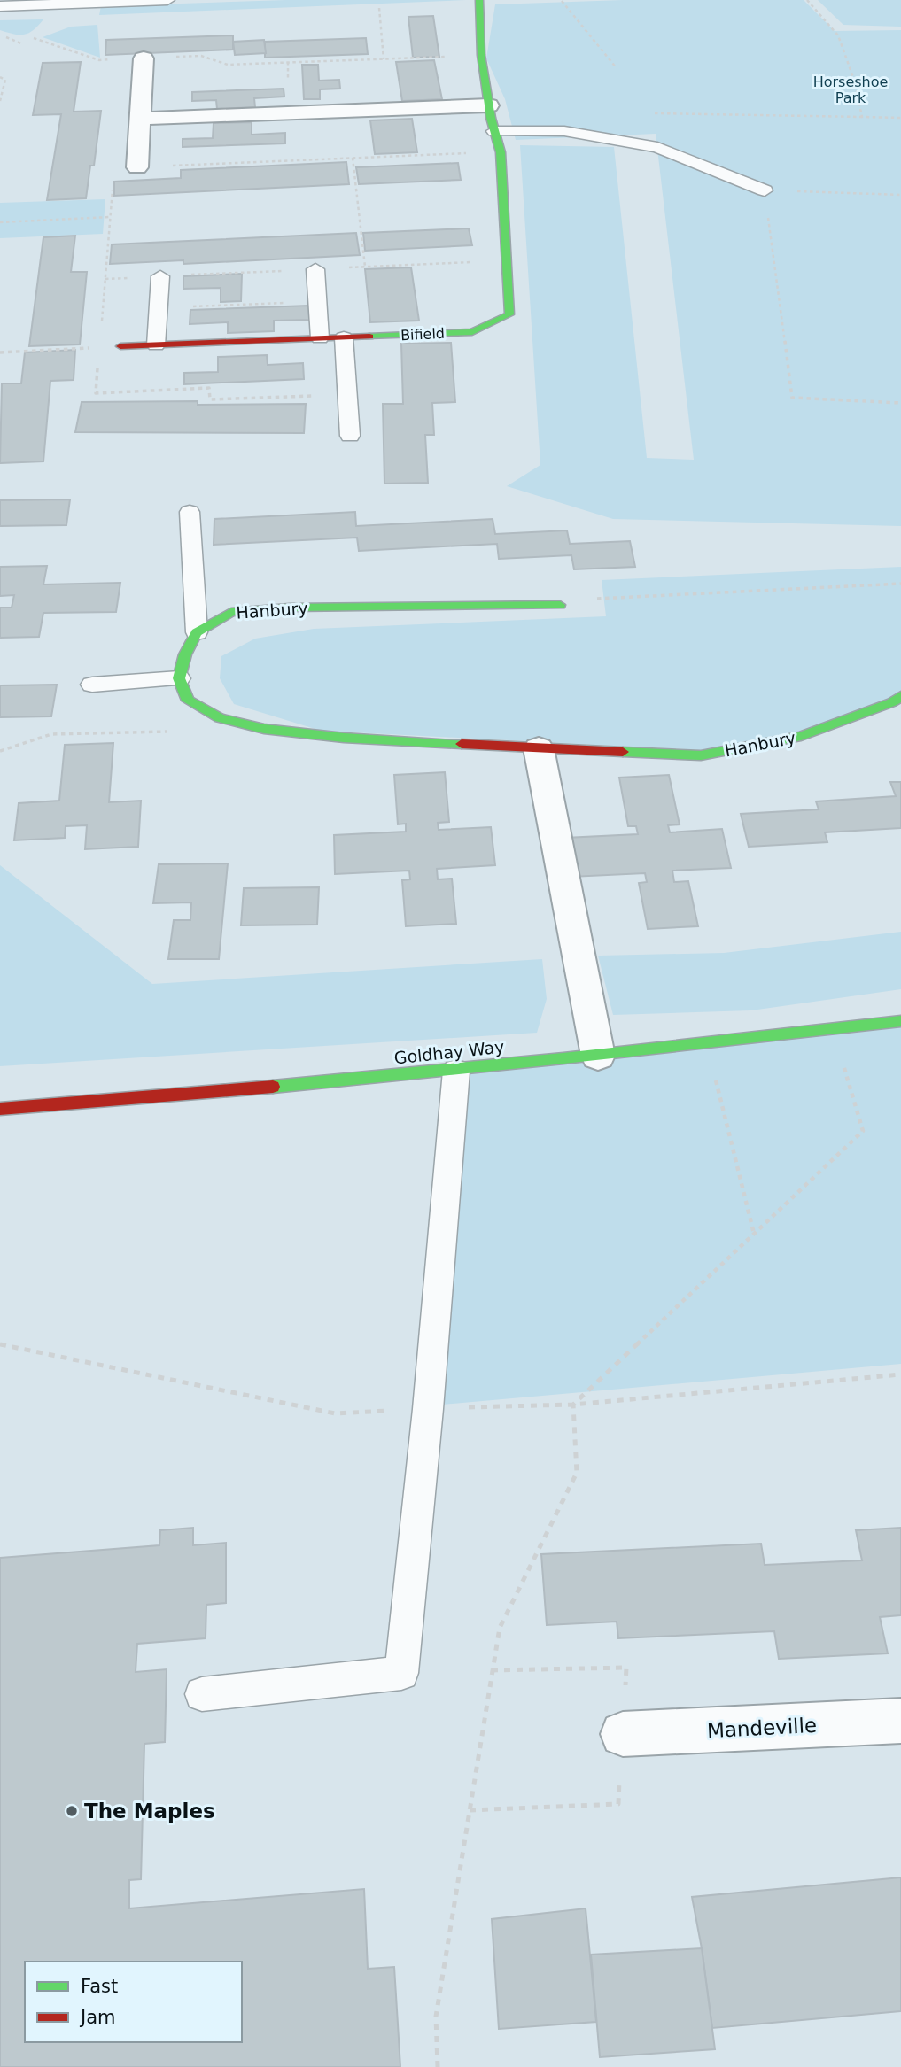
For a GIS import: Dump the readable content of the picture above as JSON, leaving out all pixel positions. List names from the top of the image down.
{
  "streets": {
    "street": [
      "Bifield",
      "Hanbury",
      "Goldhay Way",
      "Mandeville"
    ]
  },
  "parks": ["Horseshoe Park"],
  "places": ["The Maples"],
  "legend": ["Fast", "Jam"]
}
